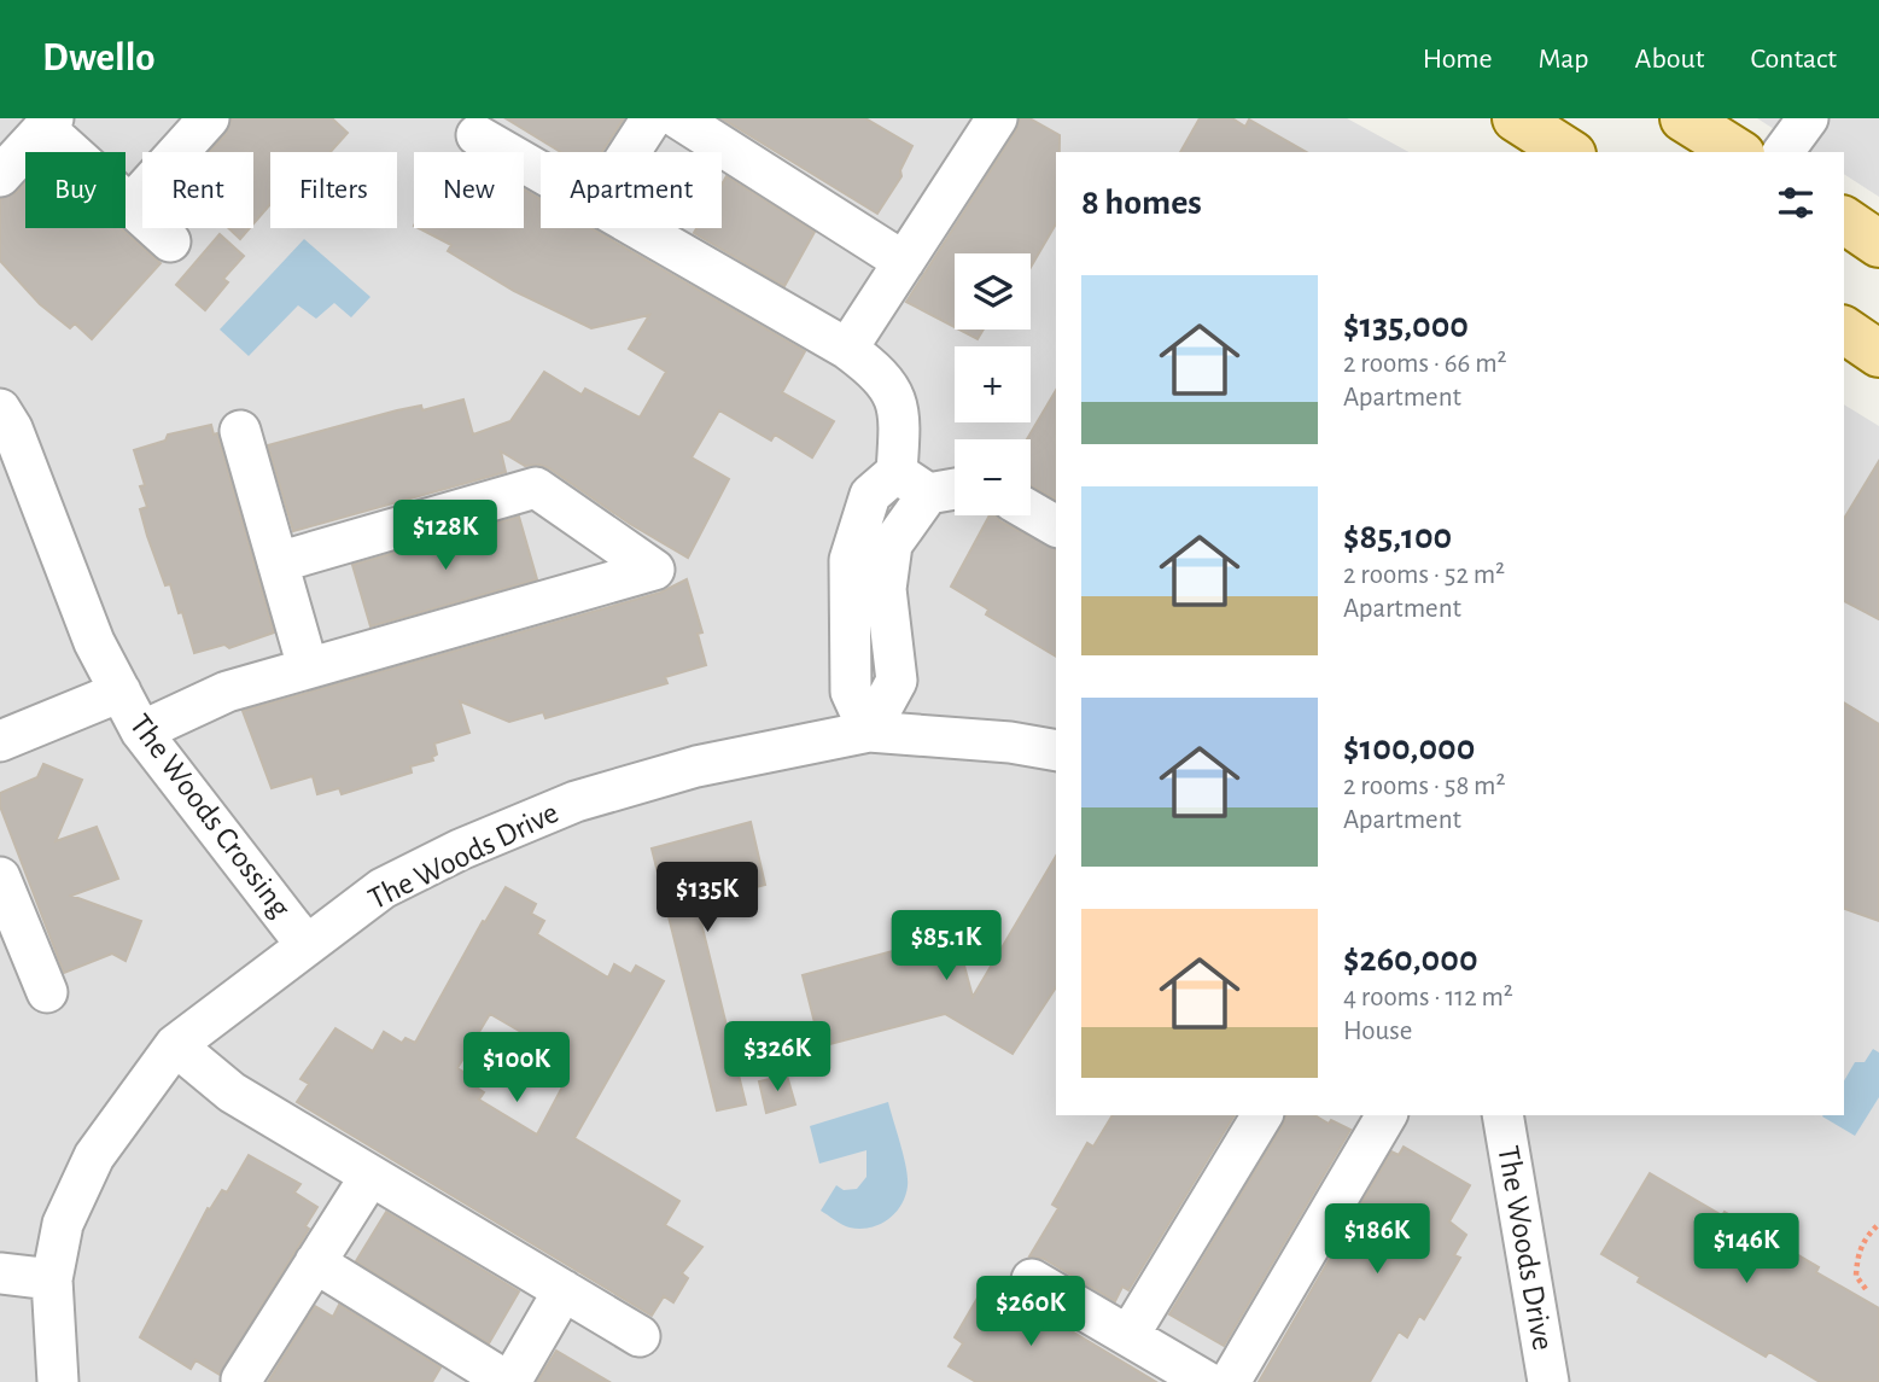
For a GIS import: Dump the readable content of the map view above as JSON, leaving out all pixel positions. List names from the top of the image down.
{
  "streets": {
    "lane": ["The Woods Crossing", "The Woods Drive"]
  },
  "crossings": [
    ["The Woods Crossing", "The Woods Drive"]
  ],
  "page": {
    "header": "Dwello",
    "nav": [
      "Home",
      "Map",
      "About",
      "Contact"
    ],
    "chip": [
      "Buy",
      "Rent",
      "Filters",
      "New",
      "Apartment"
    ],
    "heading": "8 homes",
    "map_buttons": ["+", "−"],
    "list": [
      {
        "name": "$135,000",
        "note": "2 rooms · 66 m² · Apartment"
      },
      {
        "name": "$85,100",
        "note": "2 rooms · 52 m² · Apartment"
      },
      {
        "name": "$100,000",
        "note": "2 rooms · 58 m² · Apartment"
      },
      {
        "name": "$260,000",
        "note": "4 rooms · 112 m² · House"
      }
    ],
    "price": [
      "$128K",
      "$135K",
      "$85.1K",
      "$326K",
      "$100K",
      "$186K",
      "$146K",
      "$260K"
    ]
  }
}
